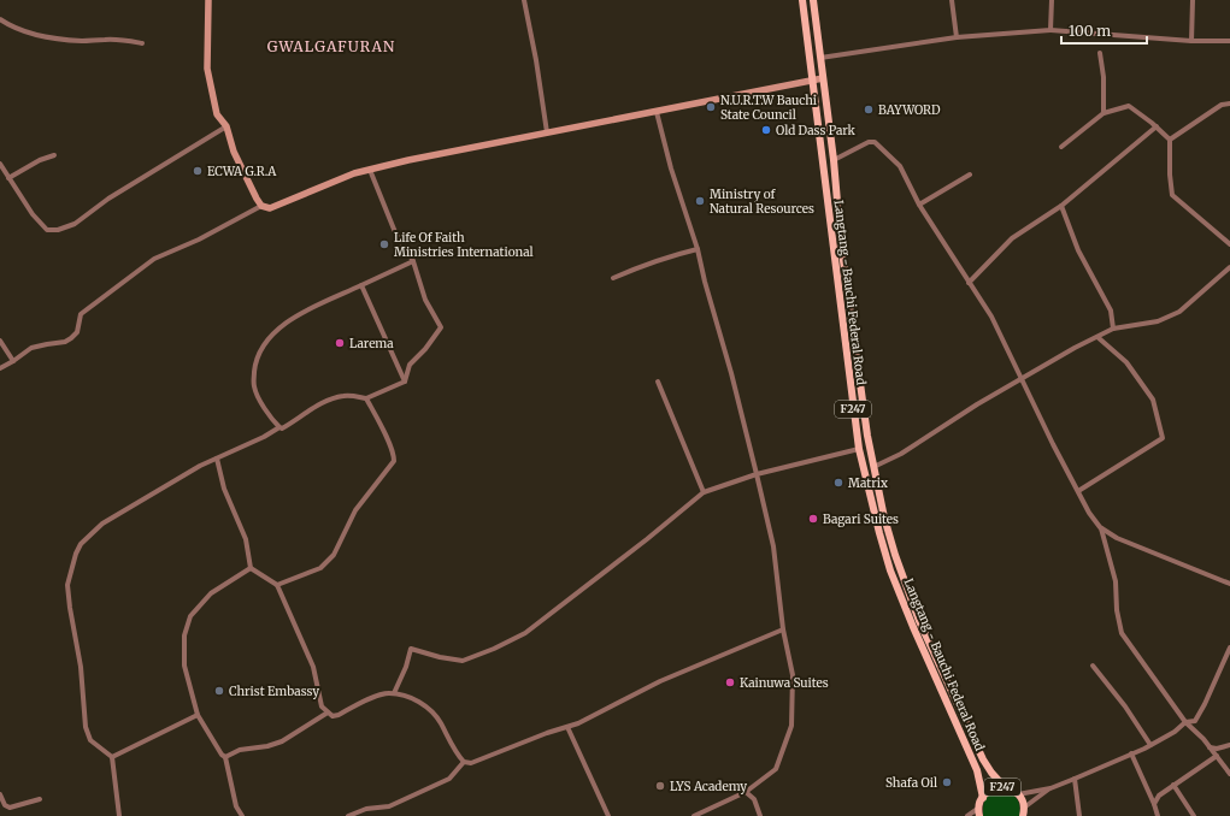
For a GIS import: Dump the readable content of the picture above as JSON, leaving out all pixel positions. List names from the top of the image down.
{
  "streets": {
    "main road": ["Langtang - Bauchi Federal Road", "F247"]
  },
  "crossings": [
    ["Langtang - Bauchi Federal Road", "F247"]
  ],
  "districts": ["GWALGAFURAN"],
  "places": [
    "N.U.R.T.W Bauchi State Council",
    "BAYWORD",
    "Old Dass Park",
    "ECWA G.R.A",
    "Ministry of Natural Resources",
    "Life Of Faith Ministries International",
    "Larema",
    "Matrix",
    "Bagari Suites",
    "Kainuwa Suites",
    "Christ Embassy",
    "Shafa Oil",
    "LYS Academy"
  ],
  "scale_bar": "100 m"
}
